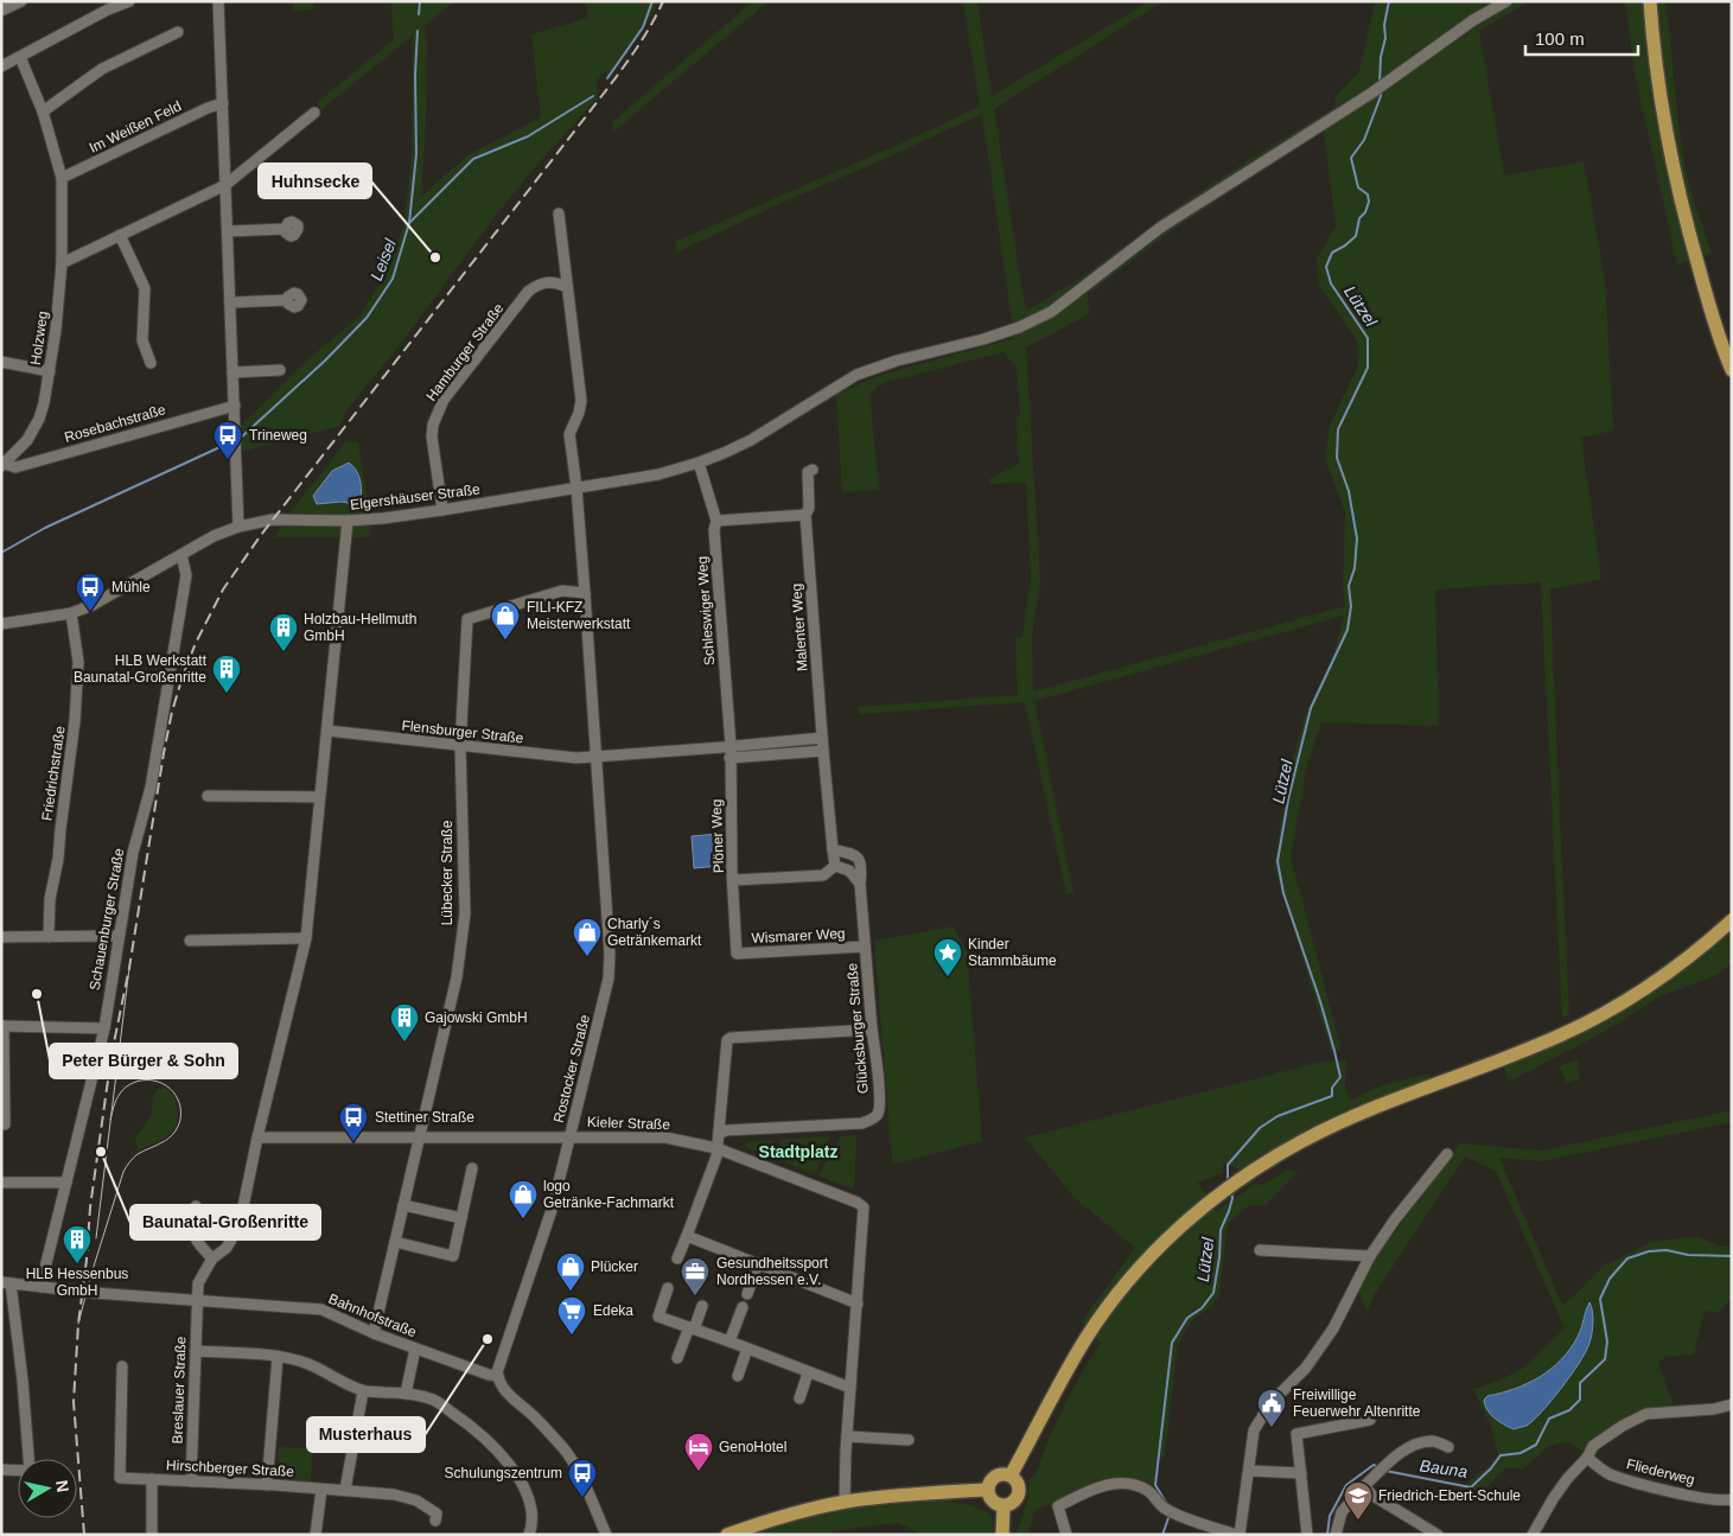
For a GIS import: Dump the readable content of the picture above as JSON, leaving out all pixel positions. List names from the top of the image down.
{
  "streets": {
    "street": [
      "Im Weißen Feld",
      "Holzweg",
      "Hamburger Straße",
      "Rosebachstraße",
      "Elgershäuser Straße",
      "Schleswiger Weg",
      "Malenter Weg",
      "Flensburger Straße",
      "Friedrichstraße",
      "Plöner Weg",
      "Lübecker Straße",
      "Schauenburger Straße",
      "Wismarer Weg",
      "Glücksburger Straße",
      "Rostocker Straße",
      "Kieler Straße",
      "Bahnhofstraße",
      "Breslauer Straße",
      "Hirschberger Straße",
      "Fliederweg"
    ]
  },
  "crossings": [
    ["Im Weißen Feld", "Holzweg"],
    ["Holzweg", "Rosebachstraße"],
    ["Hamburger Straße", "Elgershäuser Straße"],
    ["Elgershäuser Straße", "Schleswiger Weg"],
    ["Elgershäuser Straße", "Friedrichstraße"],
    ["Elgershäuser Straße", "Schauenburger Straße"],
    ["Elgershäuser Straße", "Rostocker Straße"],
    ["Schleswiger Weg", "Plöner Weg"],
    ["Flensburger Straße", "Lübecker Straße"],
    ["Flensburger Straße", "Rostocker Straße"],
    ["Plöner Weg", "Wismarer Weg"],
    ["Lübecker Straße", "Kieler Straße"],
    ["Lübecker Straße", "Bahnhofstraße"],
    ["Schauenburger Straße", "Bahnhofstraße"],
    ["Wismarer Weg", "Glücksburger Straße"],
    ["Rostocker Straße", "Kieler Straße"],
    ["Rostocker Straße", "Bahnhofstraße"],
    ["Bahnhofstraße", "Breslauer Straße"],
    ["Breslauer Straße", "Hirschberger Straße"]
  ],
  "districts": ["Stadtplatz"],
  "water": ["Leisel", "Lützel", "Bauna"],
  "places": {
    "other": [
      "Huhnsecke",
      "Peter Bürger & Sohn",
      "Baunatal-Großenritte",
      "Musterhaus"
    ],
    "bus stop": [
      "Trineweg",
      "Mühle",
      "Stettiner Straße",
      "Schulungszentrum"
    ],
    "shop": [
      "FILI-KFZ Meisterwerkstatt",
      "Charly´s Getränkemarkt",
      "logo Getränke-Fachmarkt",
      "Plücker"
    ],
    "building": [
      "Holzbau-Hellmuth GmbH",
      "HLB Werkstatt Baunatal-Großenritte",
      "Gajowski GmbH",
      "HLB Hessenbus GmbH"
    ],
    "place": ["Kinder Stammbäume"],
    "office": ["Gesundheitssport Nordhessen e.V."],
    "supermarket": ["Edeka"],
    "public building": ["Freiwillige Feuerwehr Altenritte"],
    "hotel": ["GenoHotel"],
    "school or university": ["Friedrich-Ebert-Schule"]
  },
  "scale_bar": "100 m",
  "north": "right"
}
